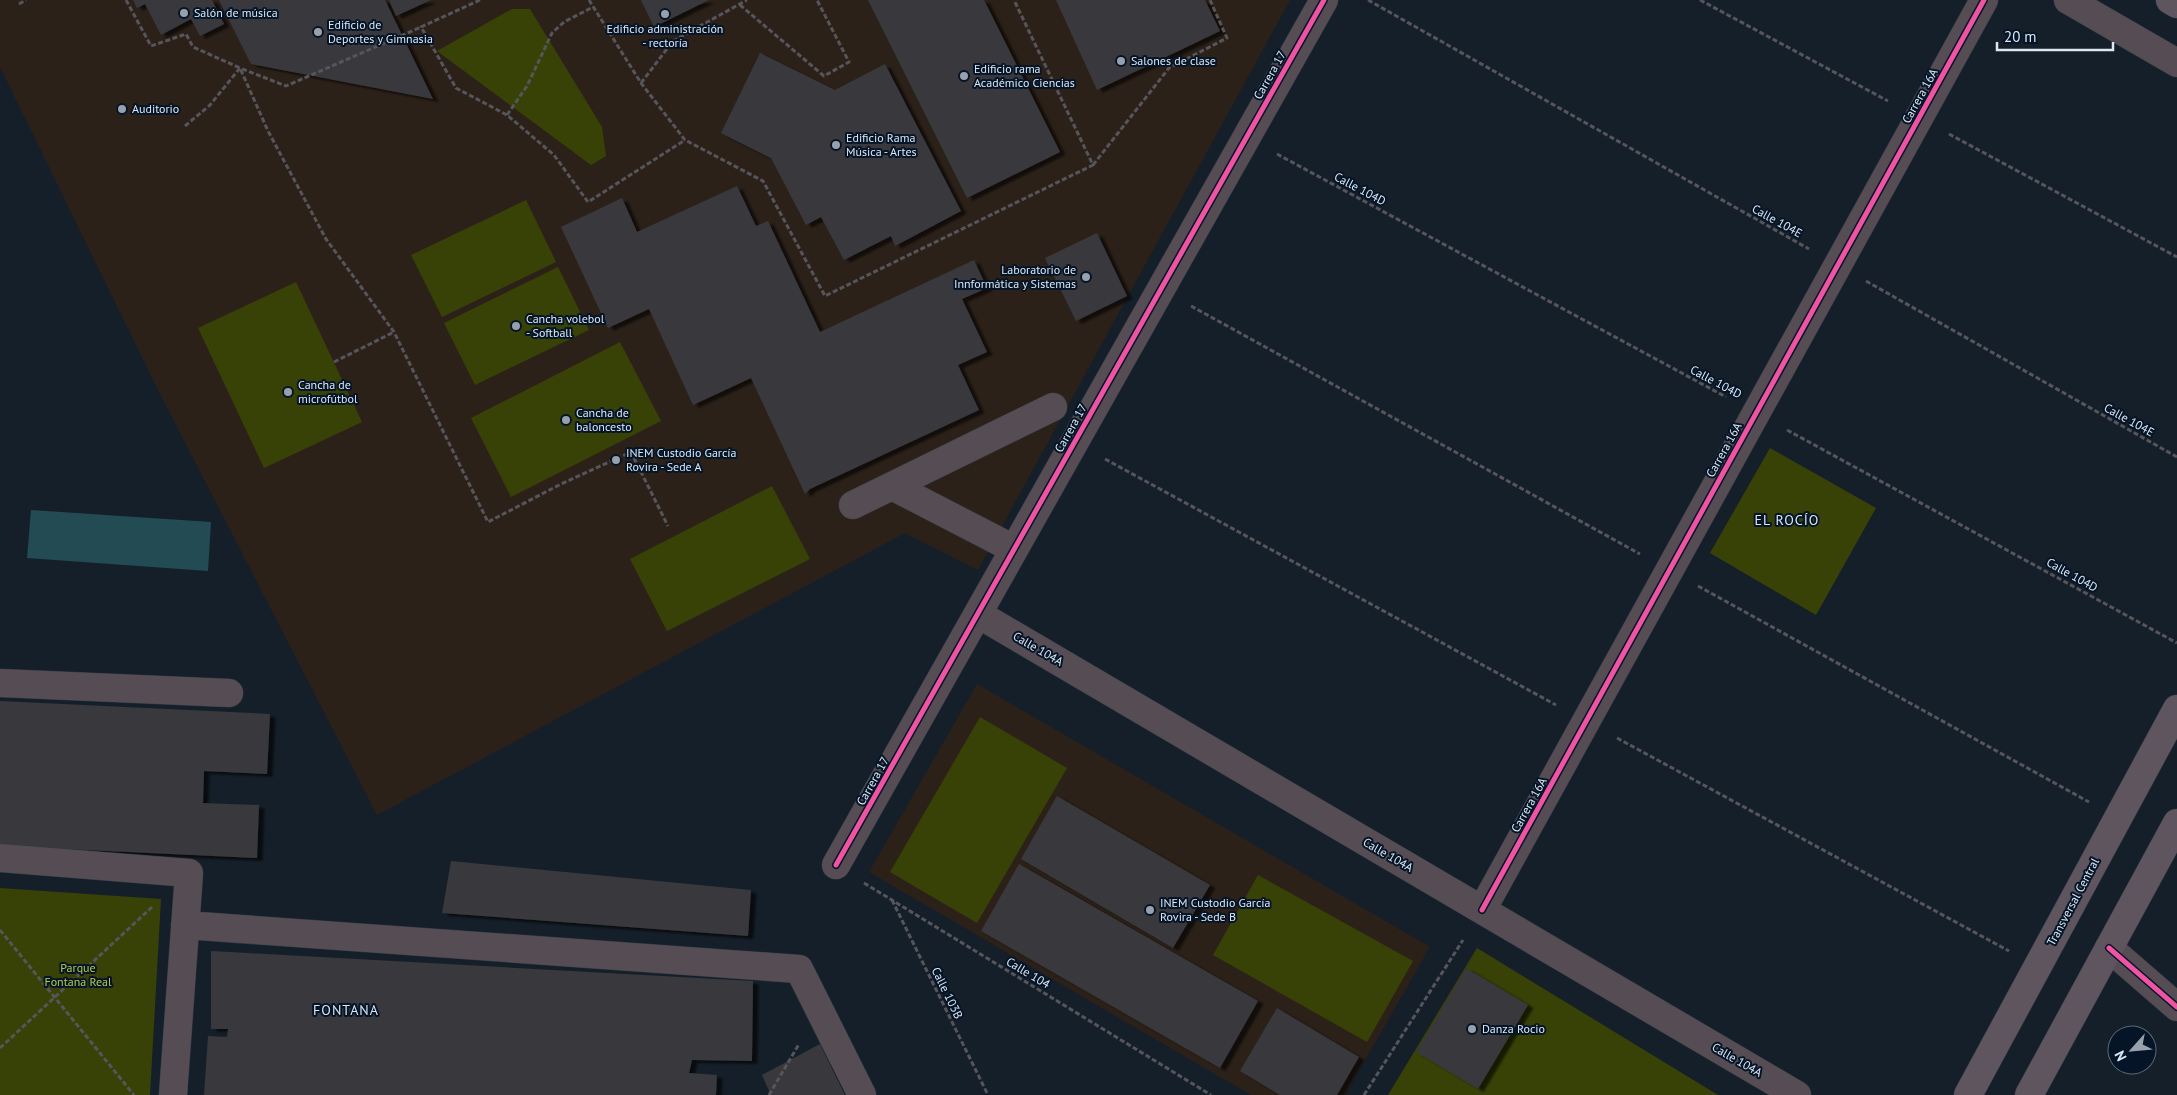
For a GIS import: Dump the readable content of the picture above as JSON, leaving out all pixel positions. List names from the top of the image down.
{
  "streets": {
    "main road": ["Transversal Central"],
    "street": ["Carrera 17", "Carrera 16A", "Calle 104A"],
    "path": [
      "Calle 104D",
      "Calle 104E",
      "Calle 104",
      "Calle 103B"
    ]
  },
  "crossings": [
    ["Carrera 17", "Calle 104D"],
    ["Carrera 17", "Calle 104A"],
    ["Carrera 17", "Calle 104"],
    ["Carrera 16A", "Calle 104D"],
    ["Carrera 16A", "Calle 104E"],
    ["Carrera 16A", "Calle 104A"],
    ["Calle 104", "Calle 103B"]
  ],
  "districts": ["EL ROCÍO", "FONTANA"],
  "parks": ["Parque Fontana Real"],
  "places": [
    "Salón de música",
    "Edificio administración - rectoría",
    "Edificio de Deportes y Gimnasia",
    "Salones de clase",
    "Edificio rama Académico Ciencias",
    "Auditorio",
    "Edificio Rama Música - Artes",
    "Laboratorio de Innformática y Sistemas",
    "Cancha volebol - Softball",
    "Cancha de microfútbol",
    "Cancha de baloncesto",
    "INEM Custodio García Rovira - Sede A",
    "INEM Custodio García Rovira - Sede B",
    "Danza Rocio"
  ],
  "scale_bar": "20 m",
  "north": "bottom left"
}
